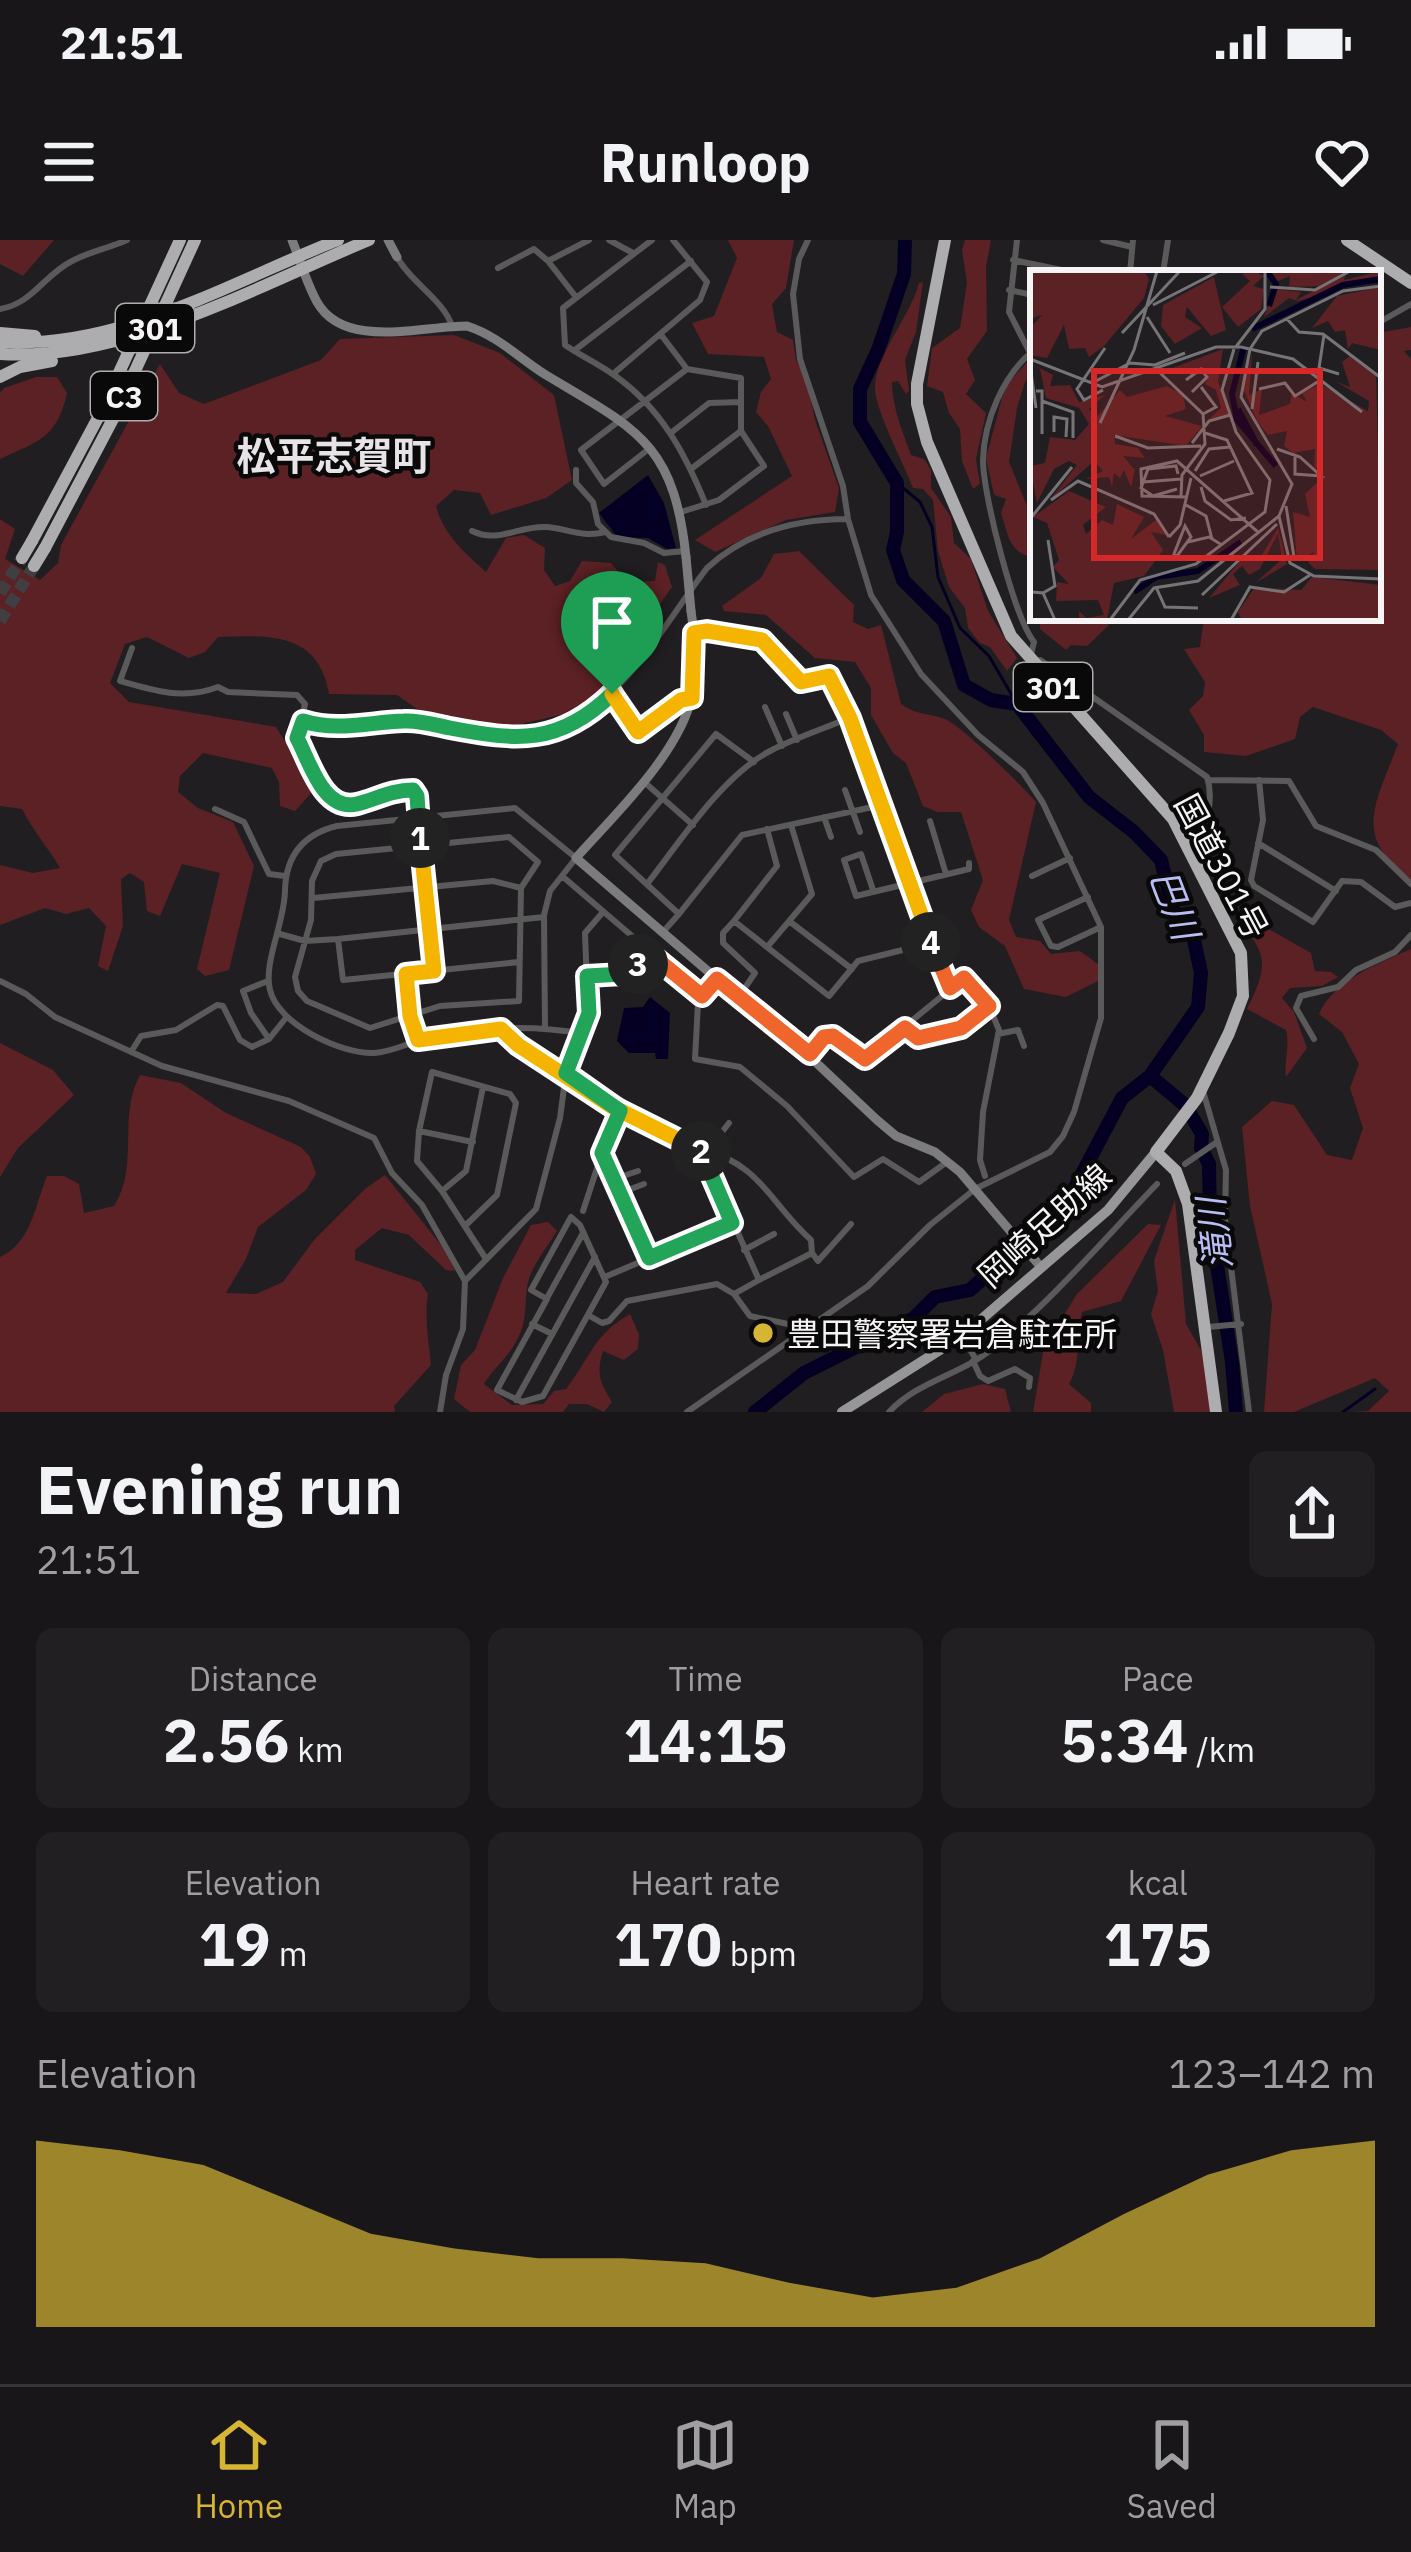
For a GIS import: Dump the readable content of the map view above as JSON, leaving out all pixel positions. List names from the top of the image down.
{
  "streets": {
    "highway": ["301", "C3", "国道301号"],
    "main road": ["岡崎足助線"]
  },
  "crossings": [
    ["国道301号", "岡崎足助線"]
  ],
  "districts": ["松平志賀町"],
  "water": ["巴川", "滝川"],
  "places": ["豊田警察署岩倉駐在所"],
  "page": {
    "status": "21:51",
    "header": "Runloop",
    "pins": [
      "1",
      "4",
      "3",
      "2"
    ],
    "heading": ["Evening run", "21:51"],
    "stats": [
      ["Distance", "2.56 km"],
      ["Time", "14:15"],
      ["Pace", "5:34 /km"],
      ["Elevation", "19 m"],
      ["Heart rate", "170 bpm"],
      ["kcal", "175"]
    ],
    "chart": ["Elevation", "123–142 m"],
    "tabs": ["Home", "Map", "Saved"]
  }
}
